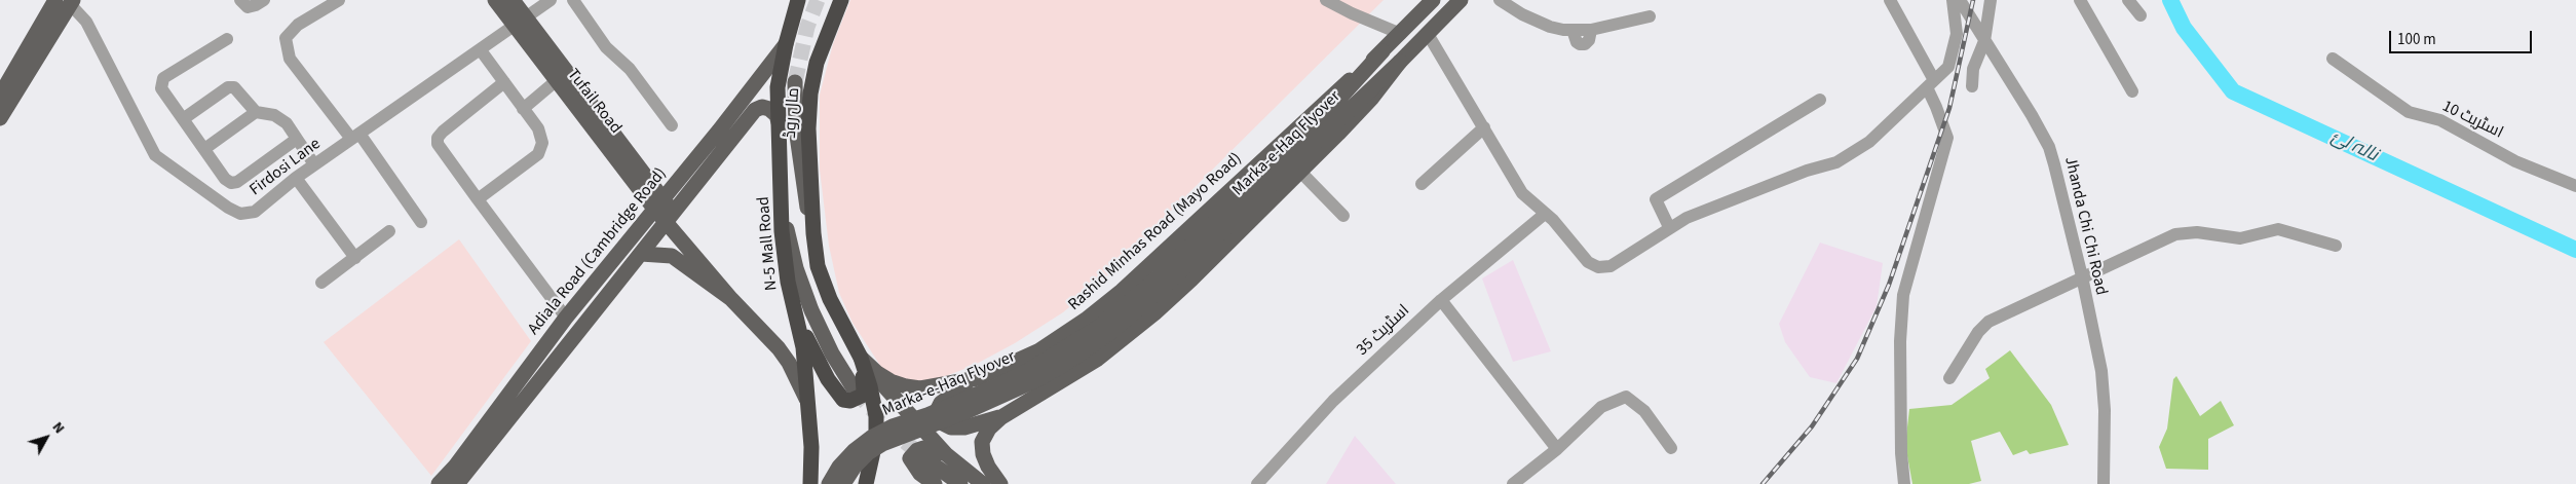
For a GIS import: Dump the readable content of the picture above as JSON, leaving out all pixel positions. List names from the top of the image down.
{
  "streets": {
    "highway": ["مال روڈ", "N-5 Mall Road"],
    "main road": [
      "Tufail Road",
      "Marka-e-Haq Flyover",
      "Rashid Minhas Road (Mayo Road)",
      "Adiala Road (Cambridge Road)"
    ],
    "street": [
      "اسٹریٹ 10",
      "Firdosi Lane",
      "Jhanda Chi Chi Road",
      "اسٹریٹ 35"
    ]
  },
  "crossings": [
    ["Tufail Road", "Firdosi Lane"],
    ["Tufail Road", "Adiala Road (Cambridge Road)"],
    ["مال روڈ", "Rashid Minhas Road (Mayo Road)"],
    ["Marka-e-Haq Flyover", "Rashid Minhas Road (Mayo Road)"],
    ["N-5 Mall Road", "Adiala Road (Cambridge Road)"]
  ],
  "water": ["نالہ لئ"],
  "scale_bar": "100 m",
  "north": "top right"
}
